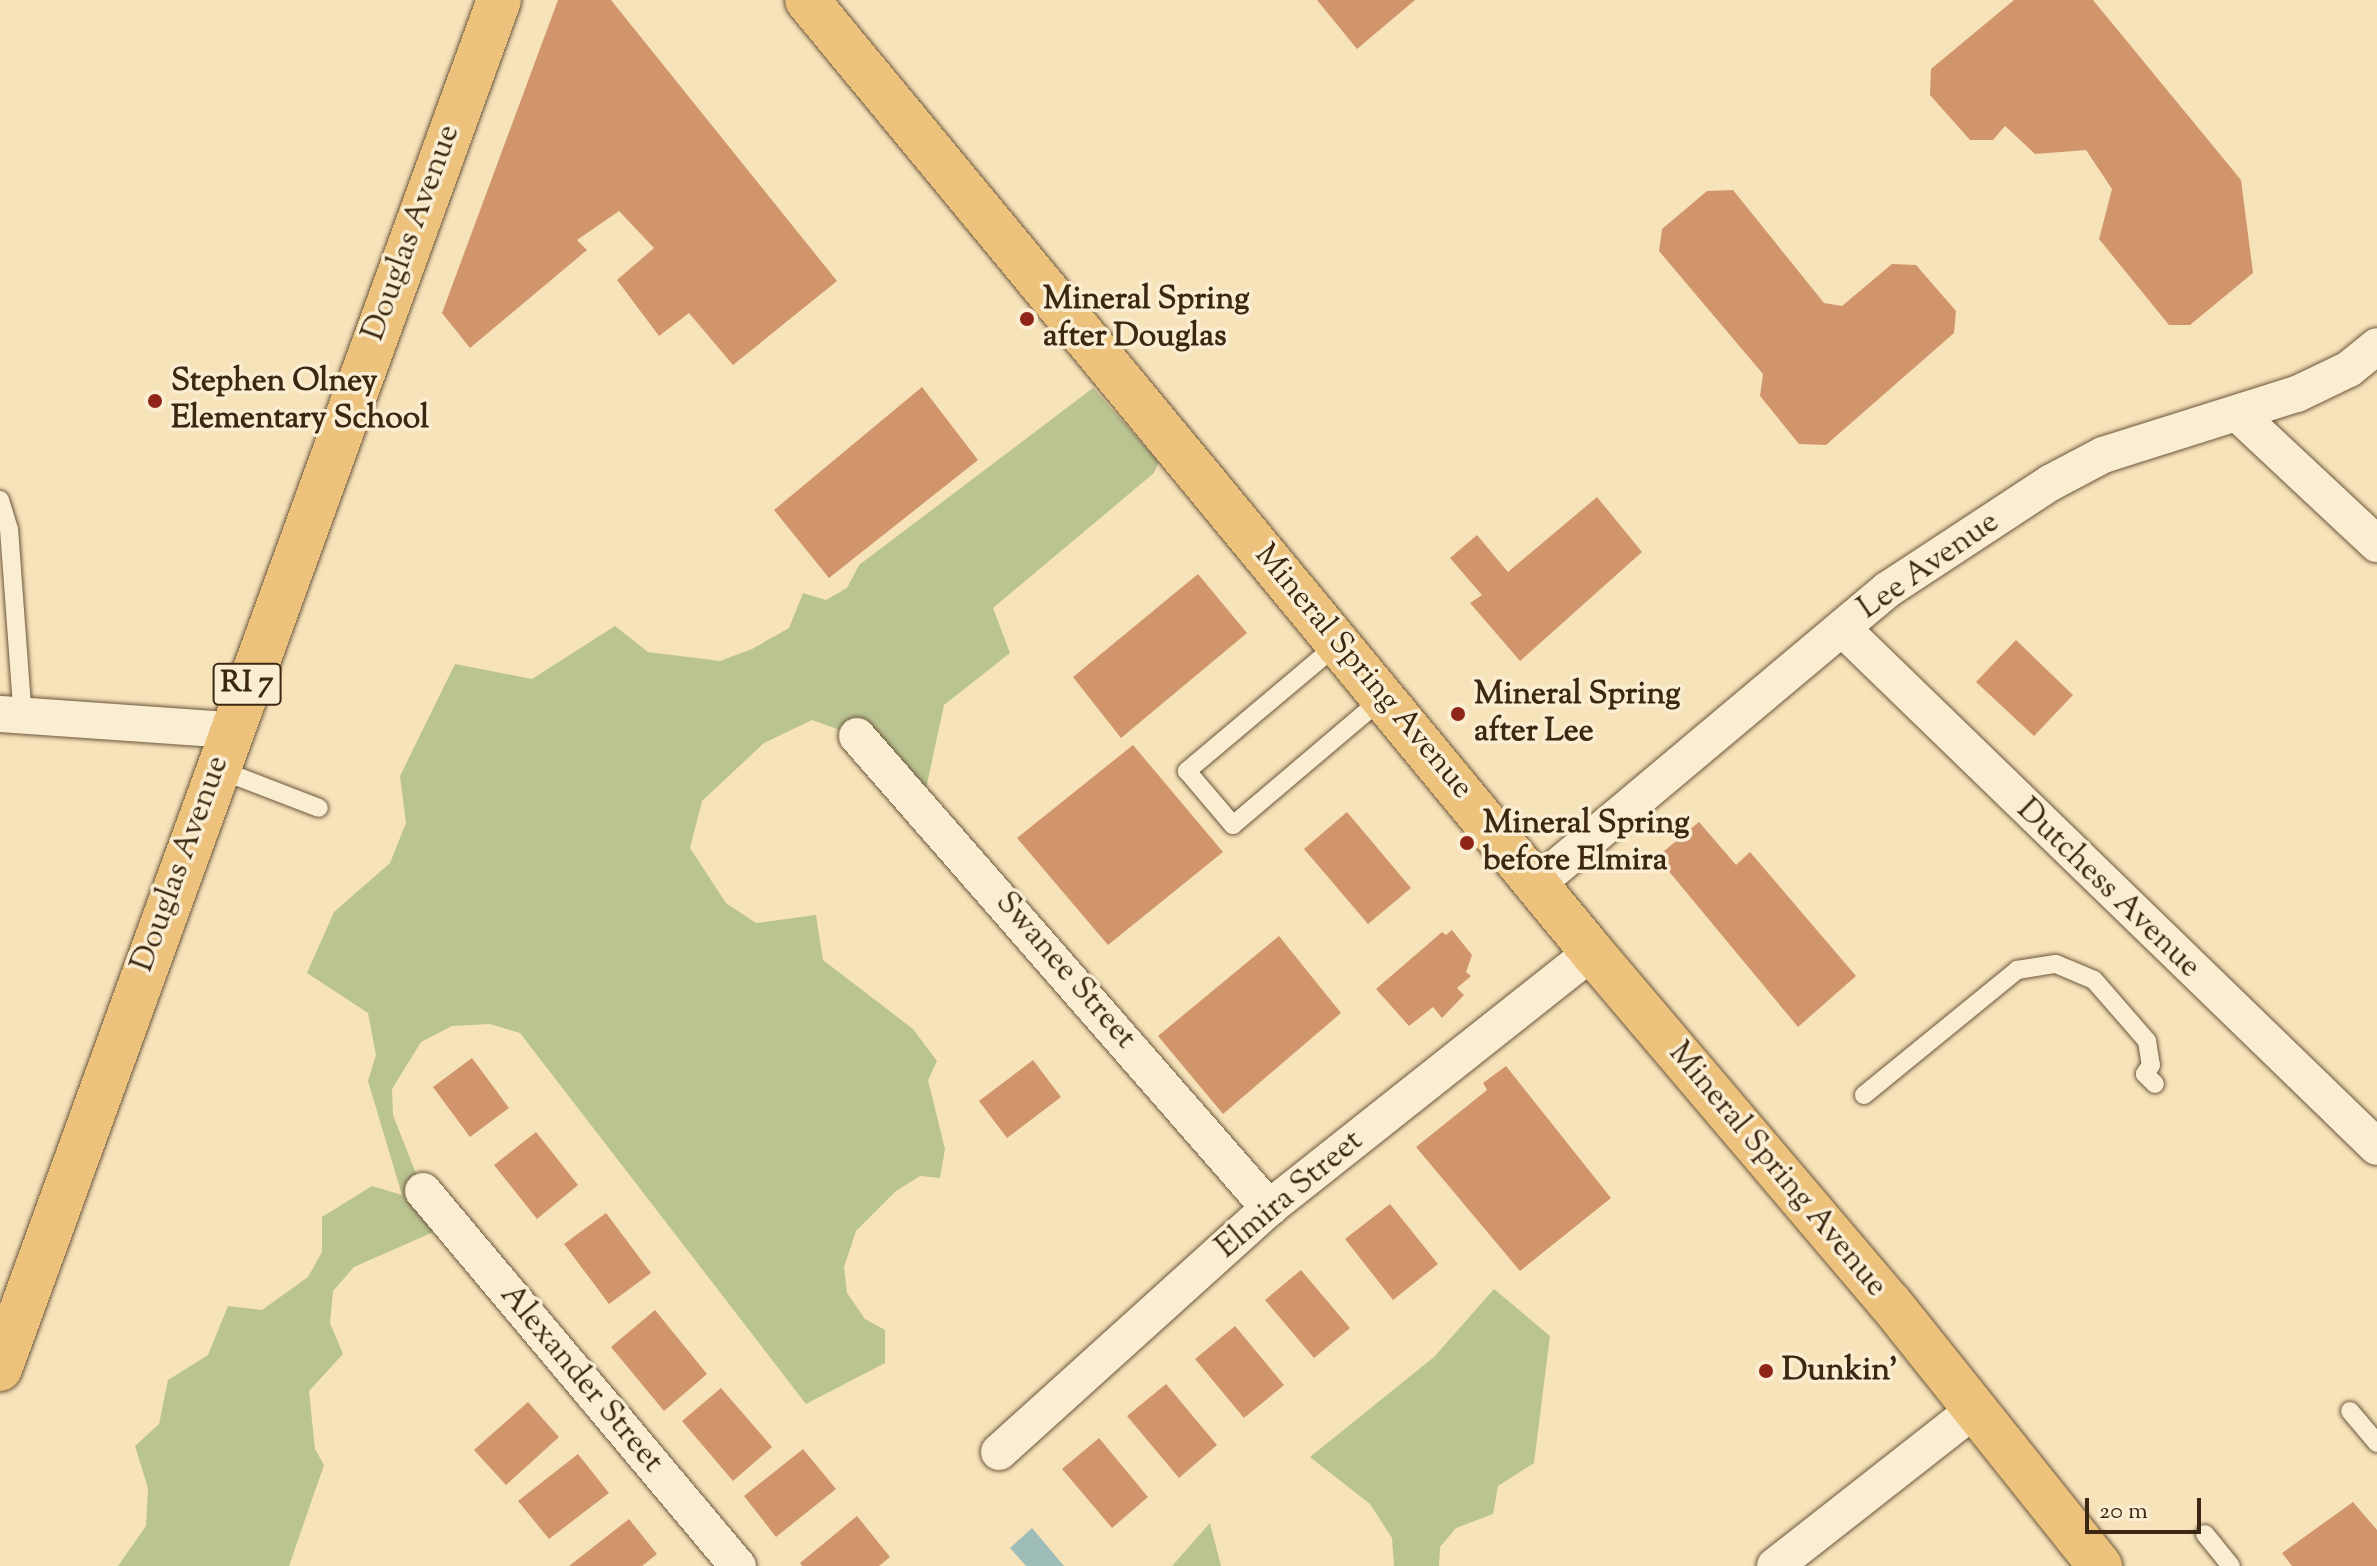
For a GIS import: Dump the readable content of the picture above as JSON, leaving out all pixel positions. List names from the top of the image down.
{
  "streets": {
    "main road": ["Douglas Avenue", "Mineral Spring Avenue", "RI 7"],
    "street": [
      "Lee Avenue",
      "Dutchess Avenue",
      "Swanee Street",
      "Elmira Street",
      "Alexander Street"
    ]
  },
  "crossings": [
    ["Lee Avenue", "Mineral Spring Avenue"],
    ["Lee Avenue", "Dutchess Avenue"],
    ["Mineral Spring Avenue", "Elmira Street"],
    ["Swanee Street", "Elmira Street"]
  ],
  "places": [
    "Mineral Spring after Douglas",
    "Stephen Olney Elementary School",
    "Mineral Spring after Lee",
    "Mineral Spring before Elmira",
    "Dunkin'"
  ],
  "scale_bar": "20 m"
}
